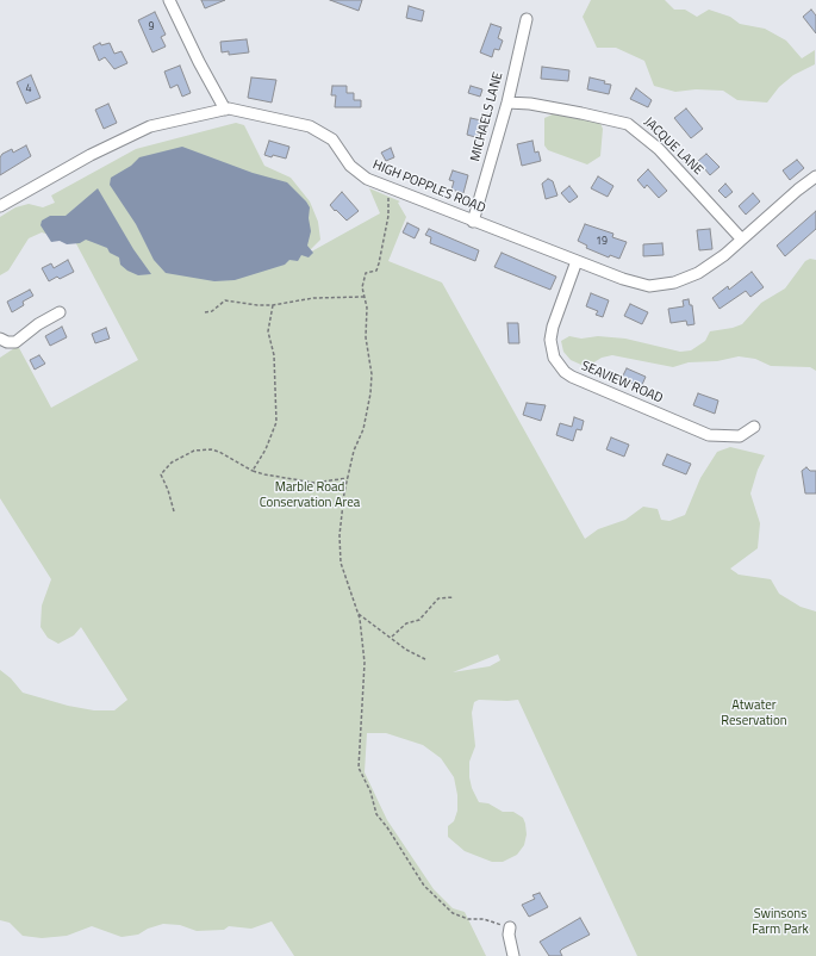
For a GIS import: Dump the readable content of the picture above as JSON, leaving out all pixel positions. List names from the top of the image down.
{
  "streets": {
    "street": [
      "MICHAELS LANE",
      "JACQUE LANE",
      "HIGH POPPLES ROAD",
      "SEAVIEW ROAD"
    ]
  },
  "crossings": [
    ["MICHAELS LANE", "JACQUE LANE"],
    ["MICHAELS LANE", "HIGH POPPLES ROAD"],
    ["JACQUE LANE", "HIGH POPPLES ROAD"],
    ["HIGH POPPLES ROAD", "SEAVIEW ROAD"]
  ],
  "parks": ["Marble Road Conservation Area", "Atwater Reservation", "Swinsons Farm Park"],
  "house_numbers": ["9", "4", "19"]
}
